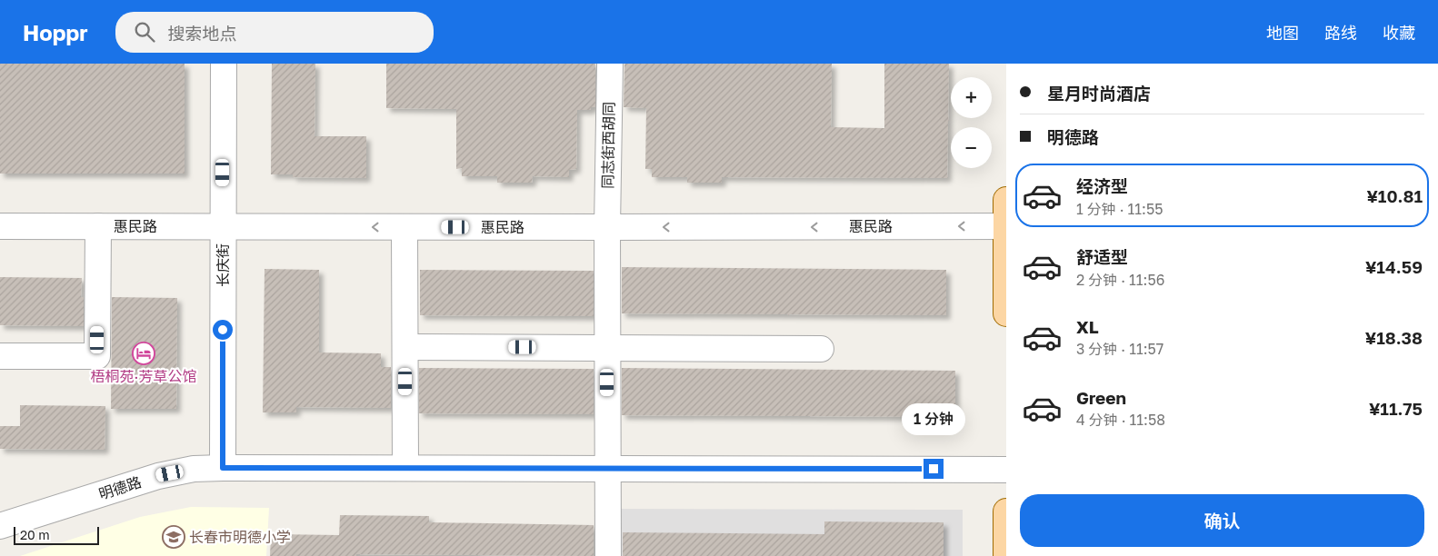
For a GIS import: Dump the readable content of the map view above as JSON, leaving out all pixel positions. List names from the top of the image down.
{
  "streets": {
    "street": [
      "同志街西胡同",
      "惠民路",
      "长庆街",
      "明德路"
    ]
  },
  "crossings": [
    ["同志街西胡同", "惠民路"],
    ["同志街西胡同", "明德路"],
    ["惠民路", "长庆街"],
    ["长庆街", "明德路"]
  ],
  "places": {
    "hotel": ["梧桐苑·芳草公馆"],
    "school or university": ["长春市明德小学"]
  },
  "scale_bar": "20 m",
  "page": {
    "header": "Hoppr",
    "search": "搜索地点",
    "nav": ["地图", "路线", "收藏"],
    "banner": ["星月时尚酒店", "明德路"],
    "map_buttons": ["+", "−"],
    "list": [
      {
        "name": "经济型",
        "note": "1 分钟 · 11:55",
        "value": "¥10.81"
      },
      {
        "name": "舒适型",
        "note": "2 分钟 · 11:56",
        "value": "¥14.59"
      },
      {
        "name": "XL",
        "note": "3 分钟 · 11:57",
        "value": "¥18.38"
      },
      {
        "name": "Green",
        "note": "4 分钟 · 11:58",
        "value": "¥11.75"
      }
    ],
    "bubble": "1 分钟",
    "buttons": "确认",
    "scale": "20 m"
  }
}
